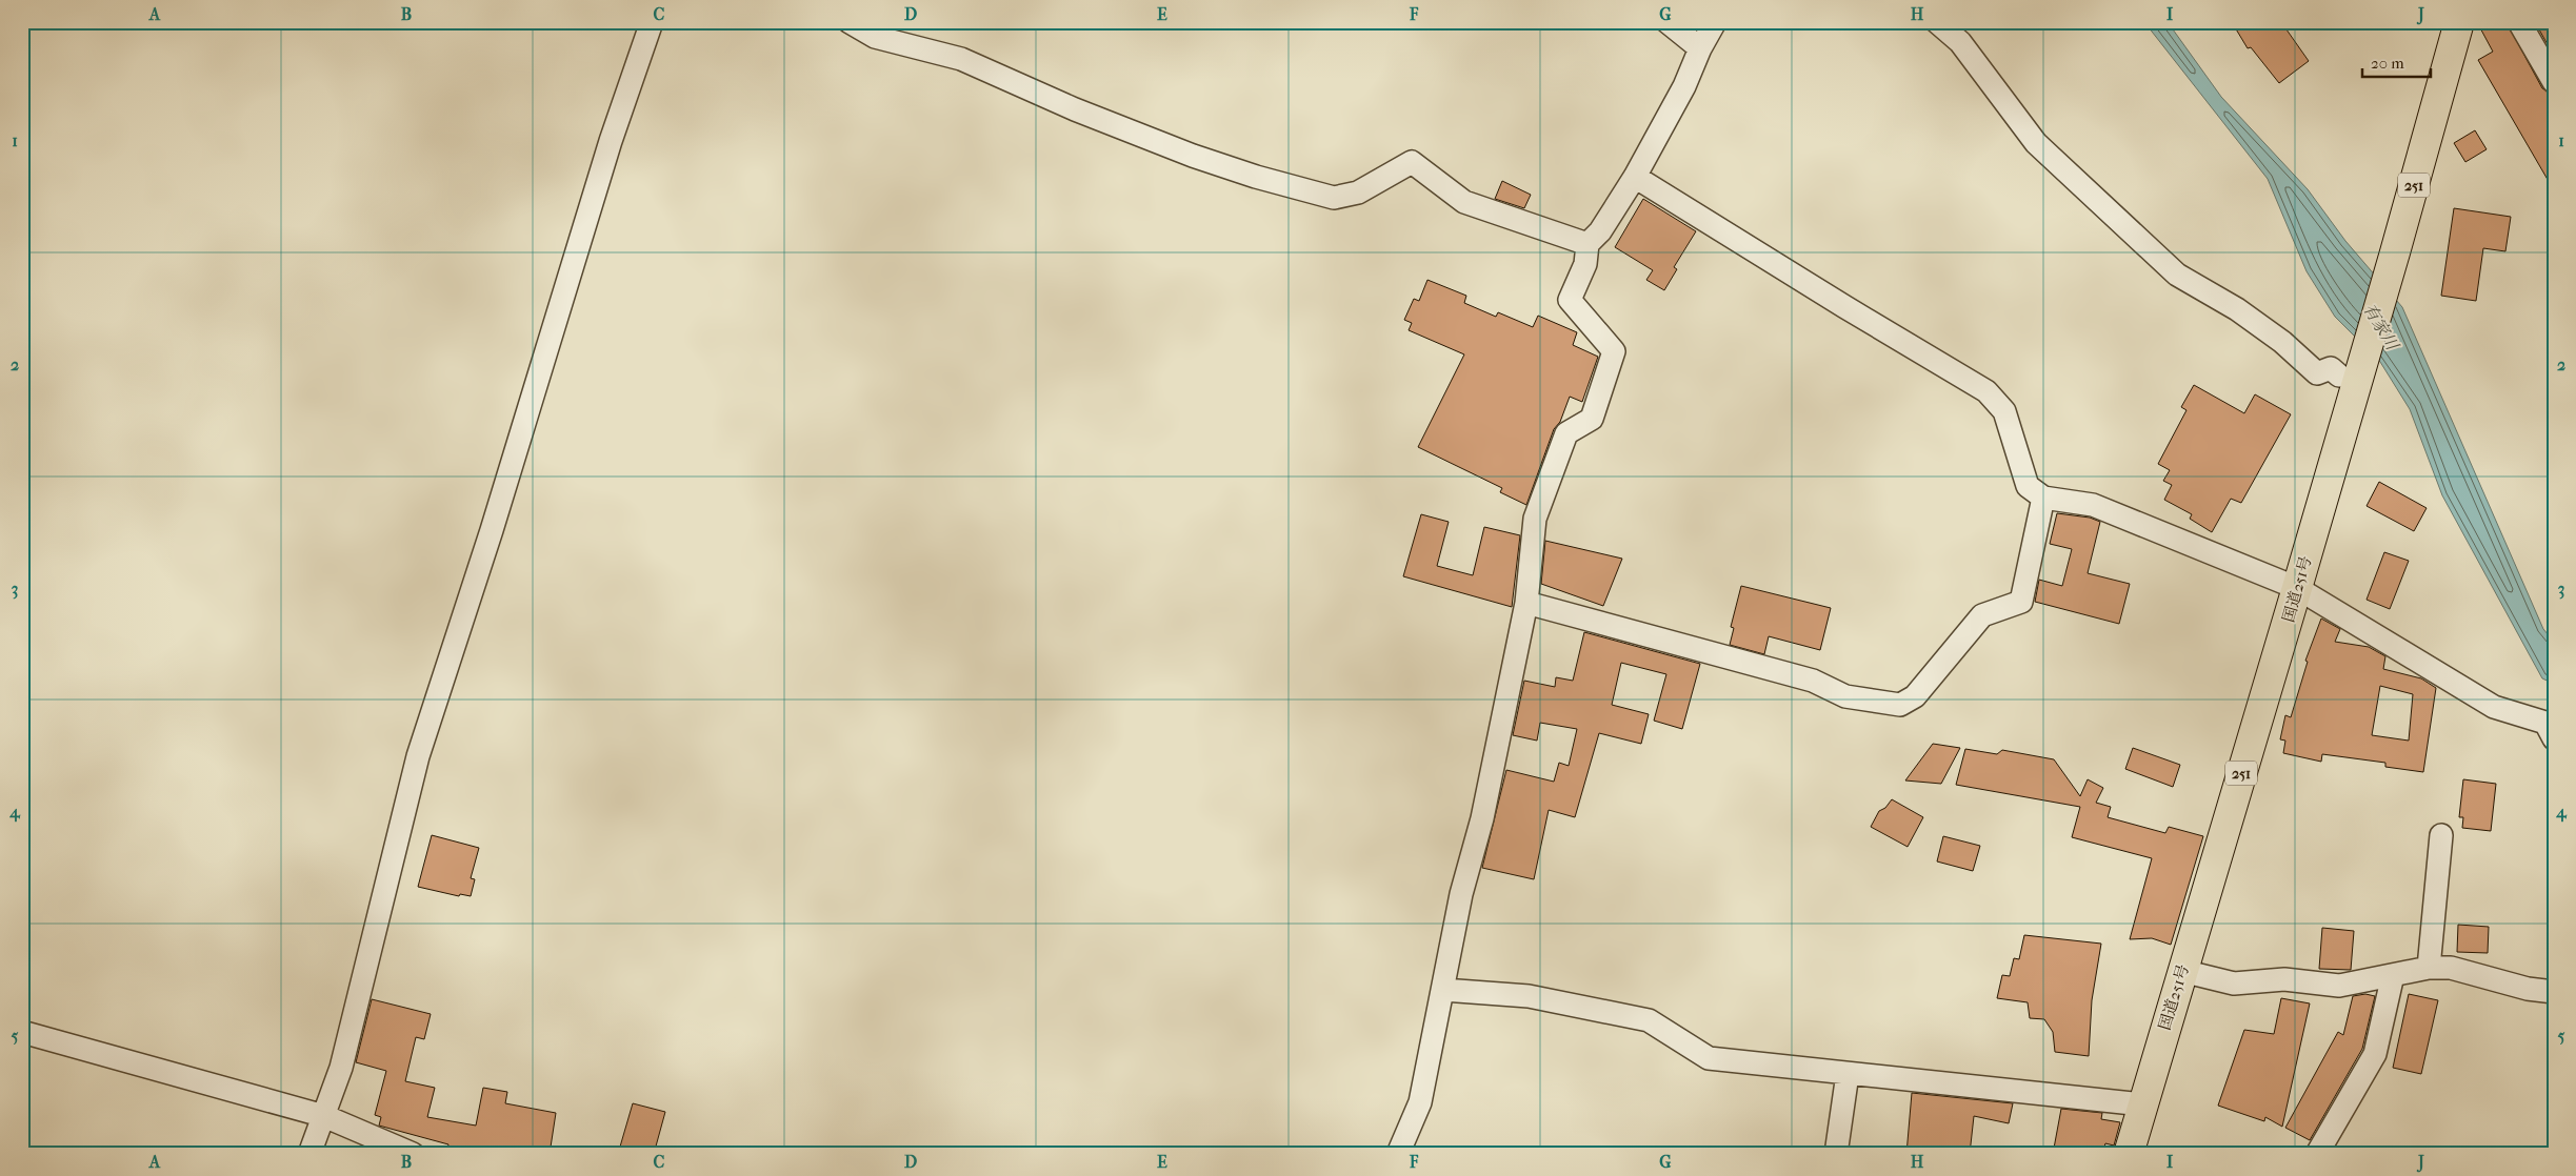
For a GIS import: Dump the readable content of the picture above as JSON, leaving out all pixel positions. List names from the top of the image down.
{
  "streets": {
    "highway": ["251", "国道251号"]
  },
  "water": ["有家川"],
  "scale_bar": "20 m",
  "grid": {
    "columns": [
      "A",
      "B",
      "C",
      "D",
      "E",
      "F",
      "G",
      "H",
      "I",
      "J"
    ],
    "rows": [
      "1",
      "2",
      "3",
      "4",
      "5"
    ]
  }
}
